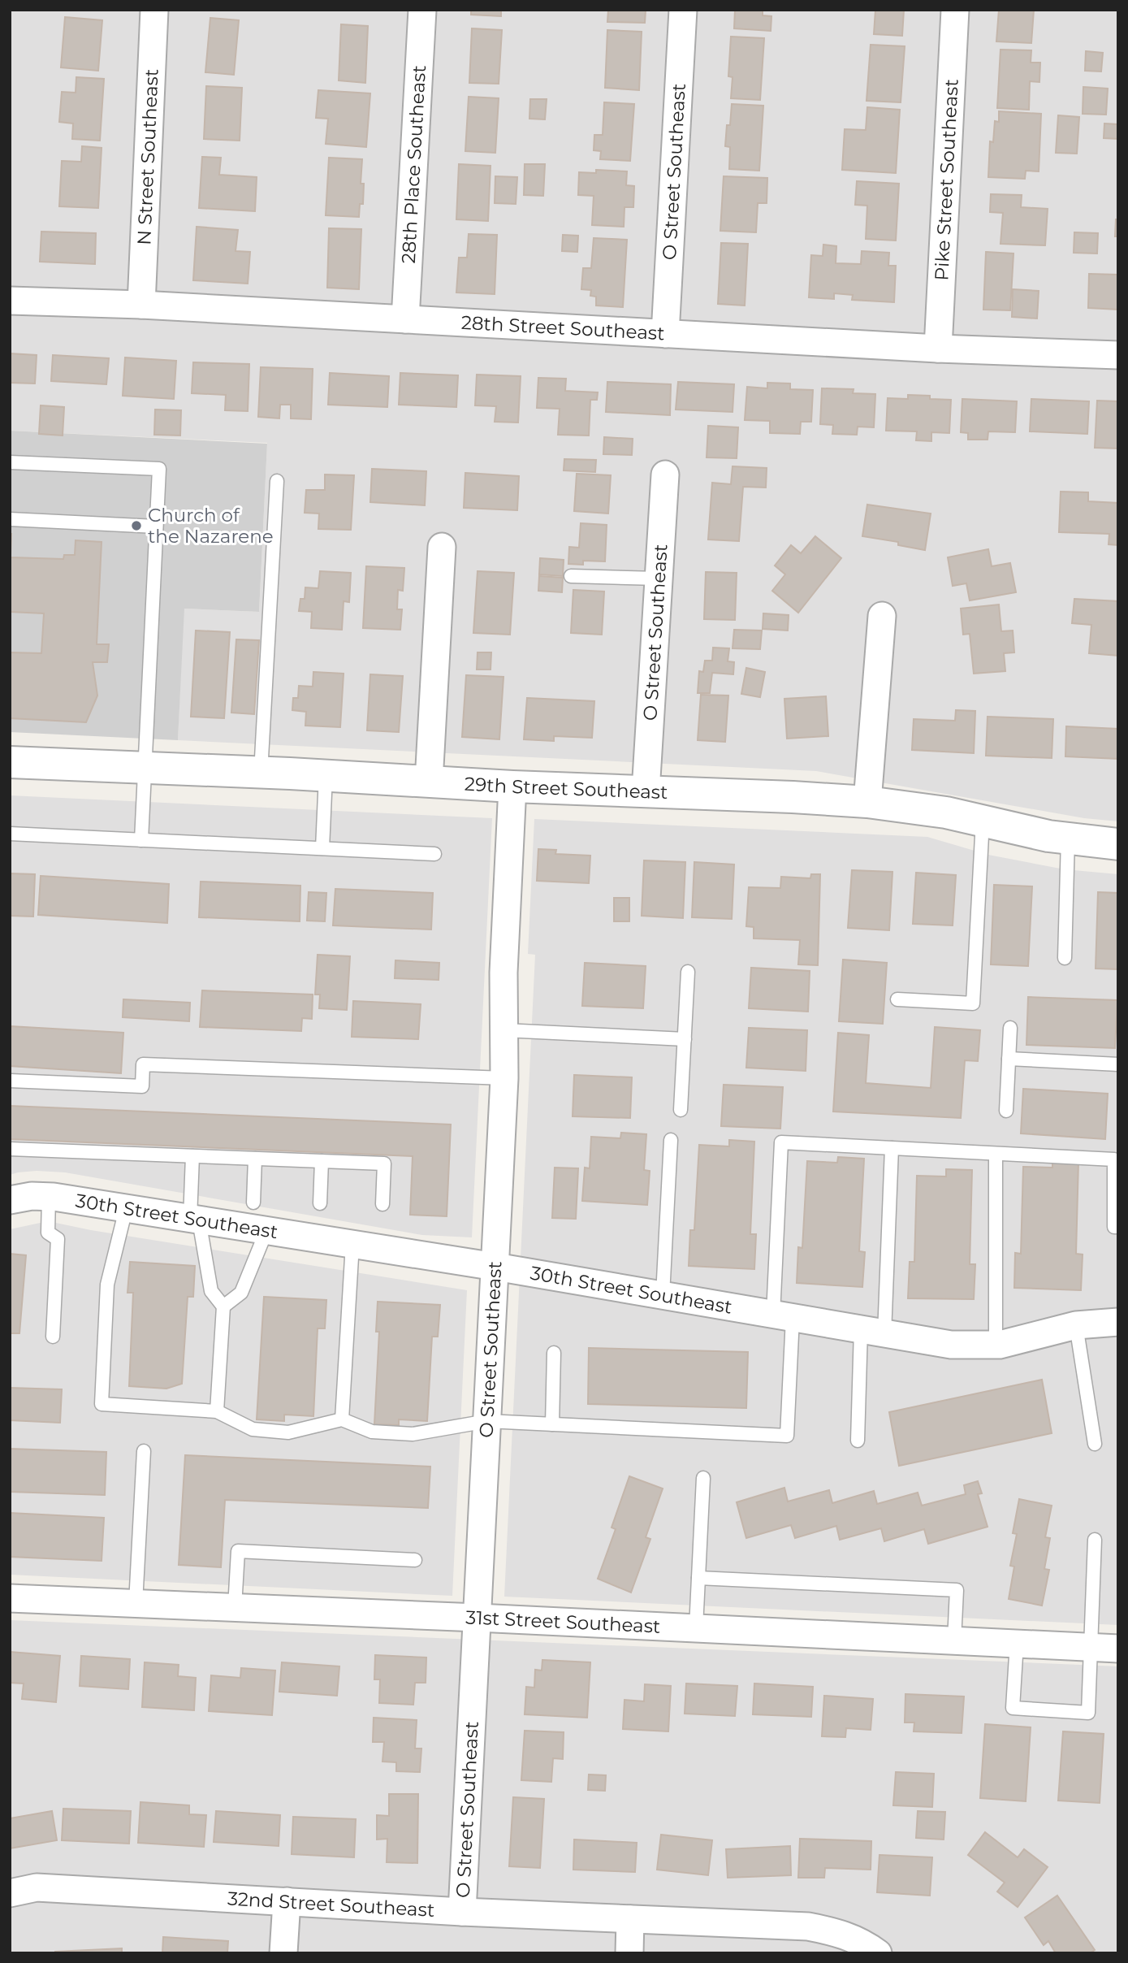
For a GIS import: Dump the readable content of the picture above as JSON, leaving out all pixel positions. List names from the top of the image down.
{
  "streets": {
    "street": [
      "N Street Southeast",
      "28th Place Southeast",
      "O Street Southeast",
      "Pike Street Southeast",
      "28th Street Southeast",
      "29th Street Southeast",
      "30th Street Southeast",
      "31st Street Southeast",
      "32nd Street Southeast"
    ]
  },
  "crossings": [
    ["N Street Southeast", "28th Street Southeast"],
    ["28th Place Southeast", "28th Street Southeast"],
    ["O Street Southeast", "28th Street Southeast"],
    ["O Street Southeast", "29th Street Southeast"],
    ["O Street Southeast", "30th Street Southeast"],
    ["O Street Southeast", "31st Street Southeast"],
    ["O Street Southeast", "32nd Street Southeast"],
    ["Pike Street Southeast", "28th Street Southeast"]
  ],
  "places": ["Church of the Nazarene"]
}
